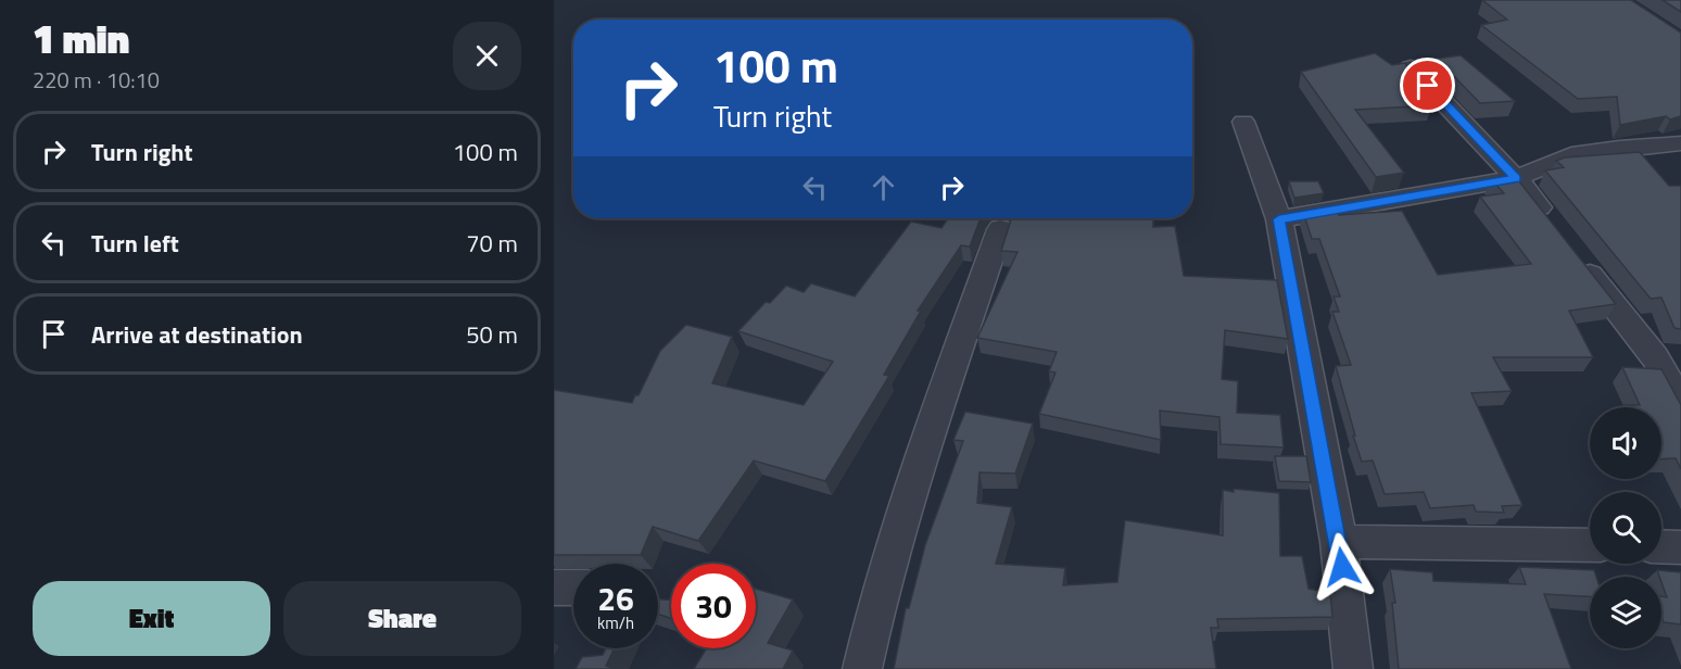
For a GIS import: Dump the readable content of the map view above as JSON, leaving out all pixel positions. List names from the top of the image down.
{
  "page": {
    "heading": ["1 min", "220 m · 10:10"],
    "turn": ["100 m", "Turn right"],
    "list": [
      {
        "name": "Turn right",
        "value": "100 m"
      },
      {
        "name": "Turn left",
        "value": "70 m"
      },
      {
        "name": "Arrive at destination",
        "value": "50 m"
      }
    ],
    "speed": "26 km/h",
    "limit": "30",
    "buttons": ["Exit", "Share"]
  }
}
